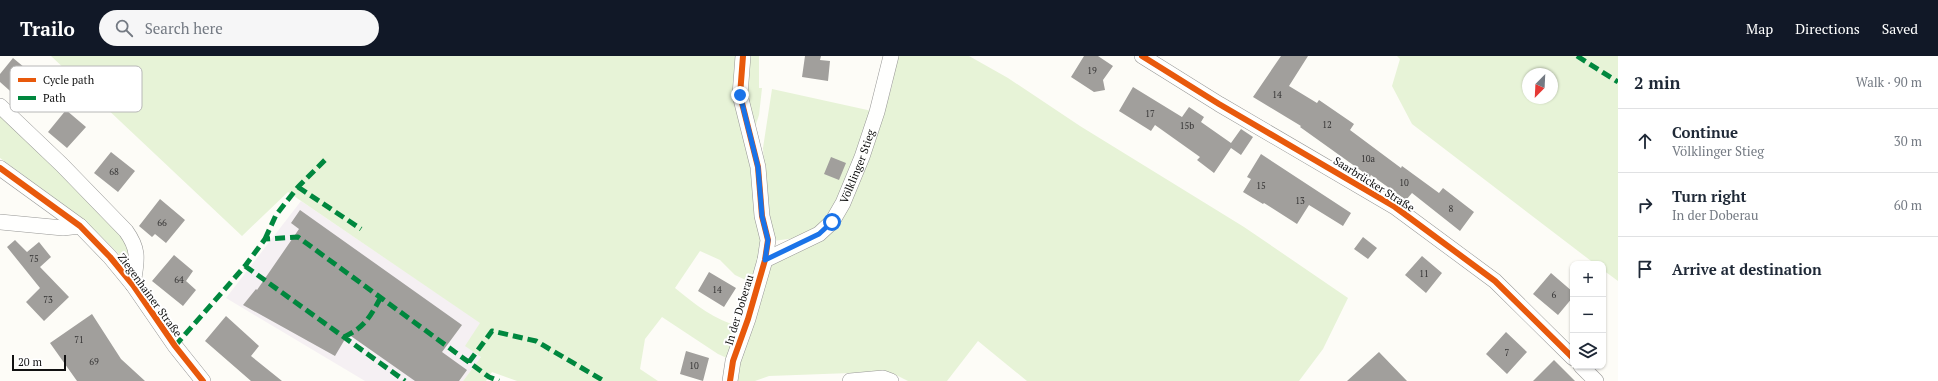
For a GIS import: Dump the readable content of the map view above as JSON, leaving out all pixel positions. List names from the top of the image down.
{
  "streets": {
    "street": [
      "Völklinger Stieg",
      "Saarbrücker Straße",
      "Ziegenhainer Straße",
      "In der Doberau"
    ]
  },
  "crossings": [
    ["Völklinger Stieg", "In der Doberau"]
  ],
  "house_numbers": [
    "19",
    "14",
    "17",
    "12",
    "15b",
    "10a",
    "68",
    "10",
    "15",
    "13",
    "8",
    "66",
    "75",
    "11",
    "64",
    "14",
    "6",
    "73",
    "71",
    "7",
    "69",
    "10"
  ],
  "legend": ["Cycle path", "Path"],
  "scale_bar": "20 m",
  "north": "bottom left",
  "page": {
    "header": "Trailo",
    "search": "Search here",
    "nav": ["Map", "Directions", "Saved"],
    "heading": ["2 min", "Walk · 90 m"],
    "list": [
      ["Continue", "Völklinger Stieg", "30 m"],
      ["Turn right", "In der Doberau", "60 m"],
      "Arrive at destination"
    ],
    "map_buttons": ["+", "−"],
    "scale": "20 m"
  }
}
